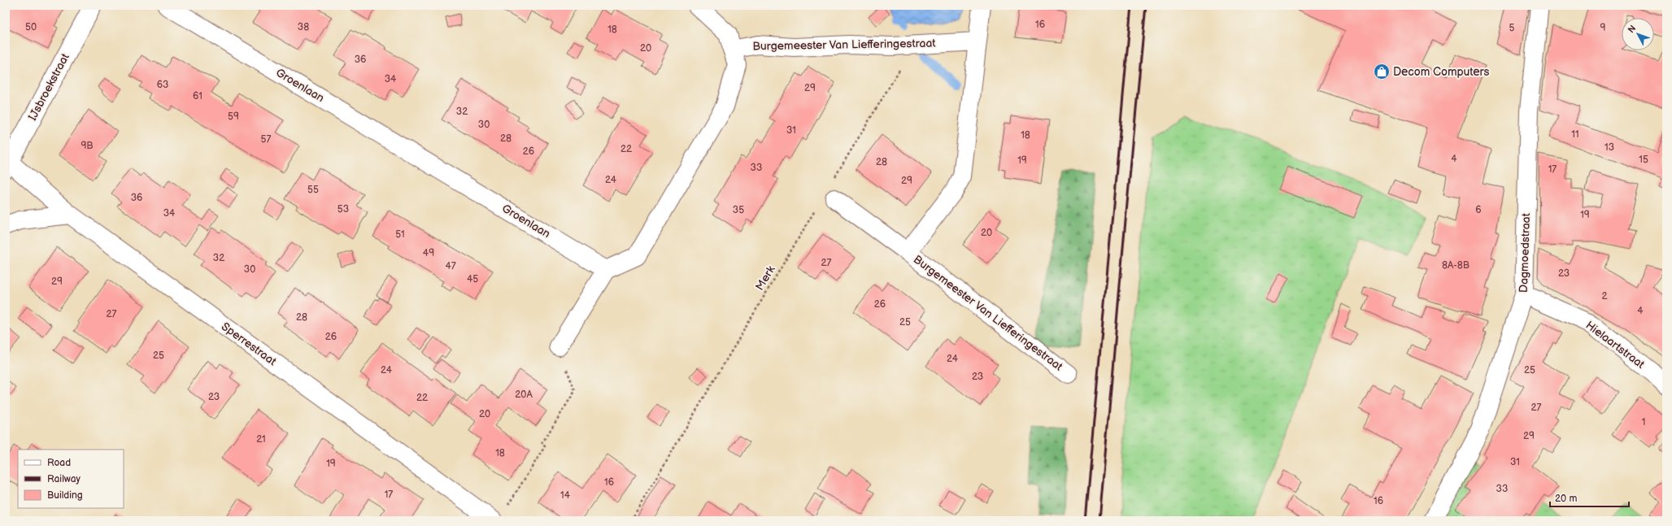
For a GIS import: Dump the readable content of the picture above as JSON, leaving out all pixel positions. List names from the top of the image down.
{
  "streets": {
    "street": [
      "Burgemeester Van Liefferingestraat",
      "Groenlaan",
      "IJsbroekstraat",
      "Dagmoedstraat",
      "Sperrestraat",
      "Hielaartstraat"
    ],
    "path": ["Merk"]
  },
  "crossings": [
    ["IJsbroekstraat", "Sperrestraat"],
    ["Dagmoedstraat", "Hielaartstraat"]
  ],
  "places": {
    "shop": ["Decom Computers"]
  },
  "house_numbers": [
    "16",
    "50",
    "38",
    "5",
    "9",
    "18",
    "20",
    "36",
    "34",
    "63",
    "29",
    "61",
    "32",
    "59",
    "30",
    "31",
    "11",
    "18",
    "28",
    "57",
    "9B",
    "13",
    "22",
    "26",
    "4",
    "15",
    "19",
    "28",
    "33",
    "17",
    "24",
    "29",
    "55",
    "36",
    "53",
    "35",
    "6",
    "34",
    "19",
    "20",
    "51",
    "49",
    "32",
    "27",
    "8A-8B",
    "47",
    "30",
    "23",
    "45",
    "29",
    "2",
    "26",
    "4",
    "27",
    "28",
    "25",
    "26",
    "25",
    "24",
    "24",
    "25",
    "23",
    "20A",
    "23",
    "22",
    "27",
    "20",
    "1",
    "29",
    "21",
    "18",
    "31",
    "19",
    "16",
    "33",
    "17",
    "14",
    "16"
  ],
  "legend": ["Road", "Railway", "Building"],
  "scale_bar": "20 m",
  "north": "top left"
}
